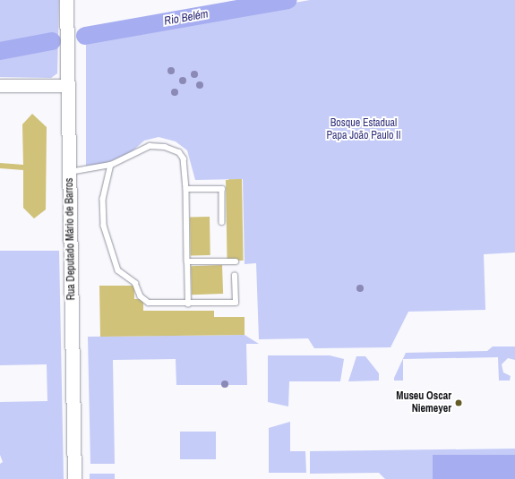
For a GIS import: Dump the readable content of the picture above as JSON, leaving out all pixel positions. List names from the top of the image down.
{
  "streets": {
    "main road": ["Rua Deputado Mário de Barros"]
  },
  "water": ["Rio Belém"],
  "parks": ["Bosque Estadual Papa João Paulo II"],
  "places": ["Museu Oscar Niemeyer"]
}
